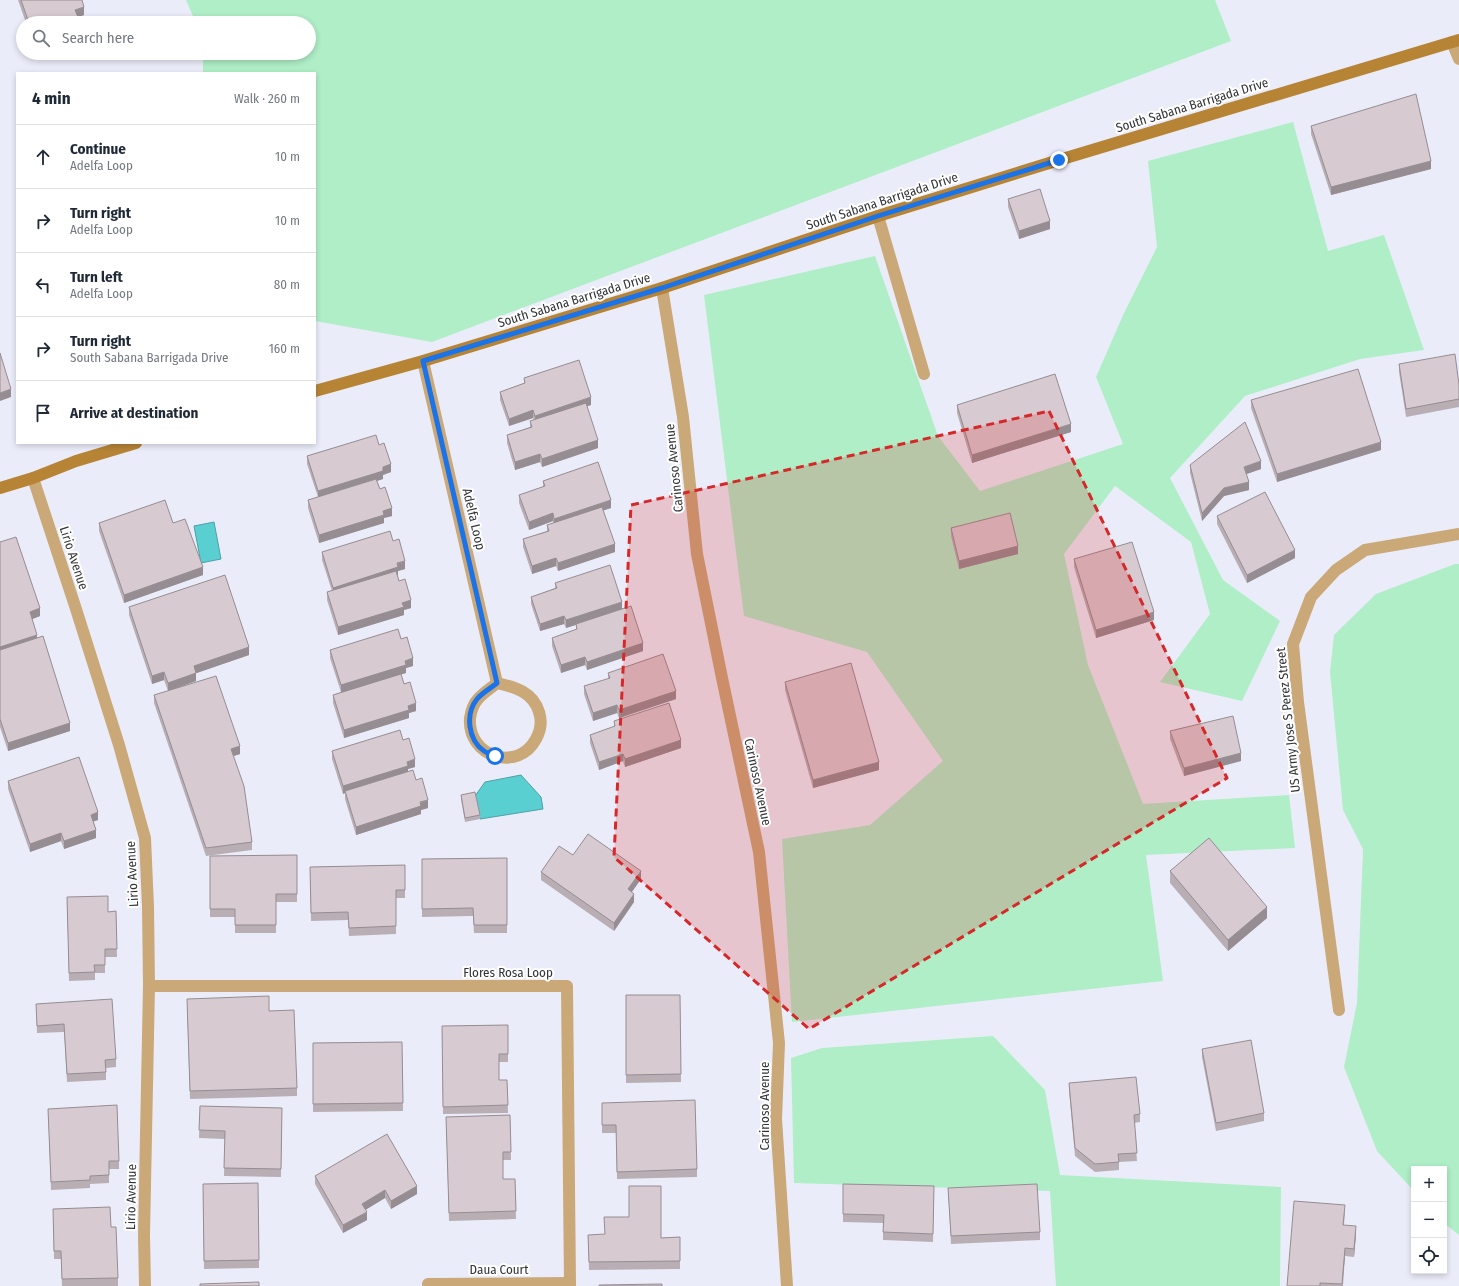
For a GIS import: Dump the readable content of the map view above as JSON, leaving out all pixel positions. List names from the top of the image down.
{
  "streets": {
    "main road": ["South Sabana Barrigada Drive"],
    "street": [
      "Carinoso Avenue",
      "Adelfa Loop",
      "Lirio Avenue",
      "US Army Jose S Perez Street",
      "Flores Rosa Loop",
      "Daua Court"
    ]
  },
  "crossings": [
    ["South Sabana Barrigada Drive", "Carinoso Avenue"],
    ["South Sabana Barrigada Drive", "Adelfa Loop"],
    ["Lirio Avenue", "Flores Rosa Loop"],
    ["Flores Rosa Loop", "Daua Court"]
  ],
  "page": {
    "search": "Search here",
    "heading": ["4 min", "Walk · 260 m"],
    "list": [
      ["Continue", "Adelfa Loop", "10 m"],
      ["Turn right", "Adelfa Loop", "10 m"],
      ["Turn left", "Adelfa Loop", "80 m"],
      ["Turn right", "South Sabana Barrigada Drive", "160 m"],
      "Arrive at destination"
    ],
    "map_buttons": ["+", "−"]
  }
}
